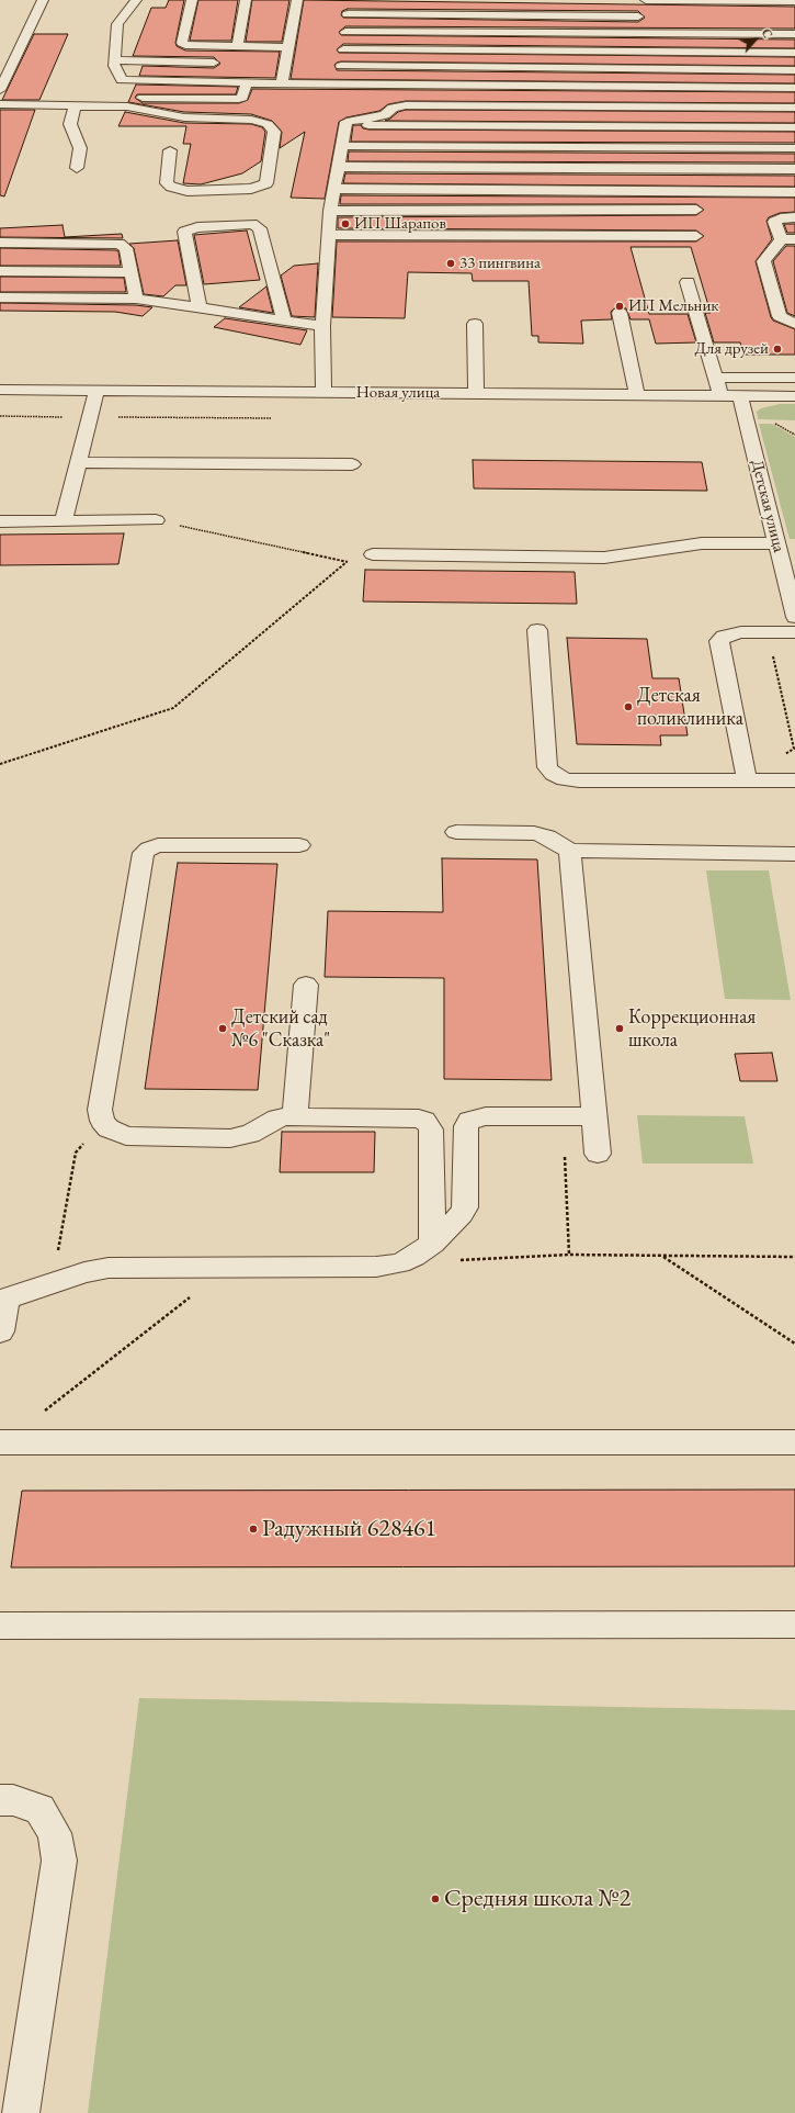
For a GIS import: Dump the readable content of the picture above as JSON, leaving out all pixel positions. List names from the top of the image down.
{
  "streets": {
    "street": ["Новая улица", "Детская улица"]
  },
  "crossings": [
    ["Новая улица", "Детская улица"]
  ],
  "places": [
    "ИП Шарапов",
    "33 пингвина",
    "ИП Мельник",
    "Для друзей",
    "Детская поликлиника",
    "Детский сад №6 \"Сказка\"",
    "Коррекционная школа",
    "Радужный 628461",
    "Средняя школа №2"
  ],
  "north": "top right"
}
